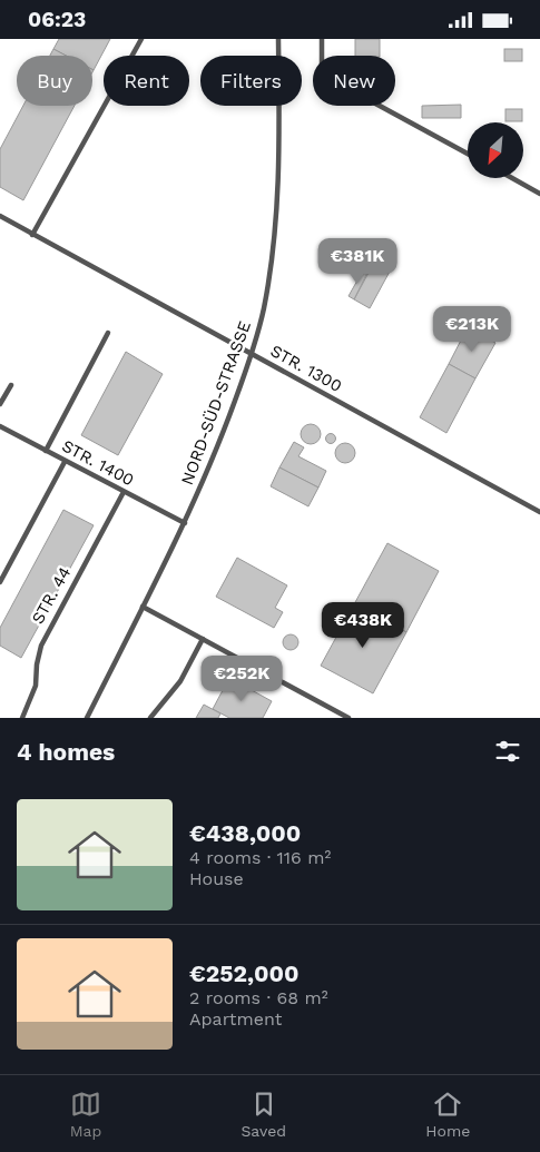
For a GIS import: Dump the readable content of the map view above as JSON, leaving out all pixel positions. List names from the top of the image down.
{
  "streets": {
    "lane": [
      "STR. 1300",
      "NORD-SÜD-STRASSE",
      "STR. 1400",
      "STR. 44"
    ]
  },
  "crossings": [
    ["STR. 1300", "NORD-SÜD-STRASSE"],
    ["NORD-SÜD-STRASSE", "STR. 1400"],
    ["STR. 1400", "STR. 44"]
  ],
  "north": "bottom left",
  "page": {
    "status": "06:23",
    "chip": [
      "Buy",
      "Rent",
      "Filters",
      "New"
    ],
    "price": [
      "€381K",
      "€213K",
      "€438K",
      "€252K"
    ],
    "heading": "4 homes",
    "list": [
      {
        "name": "€438,000",
        "note": "4 rooms · 116 m² · House"
      },
      {
        "name": "€252,000",
        "note": "2 rooms · 68 m² · Apartment"
      }
    ],
    "tabs": ["Map", "Saved", "Home"]
  }
}
